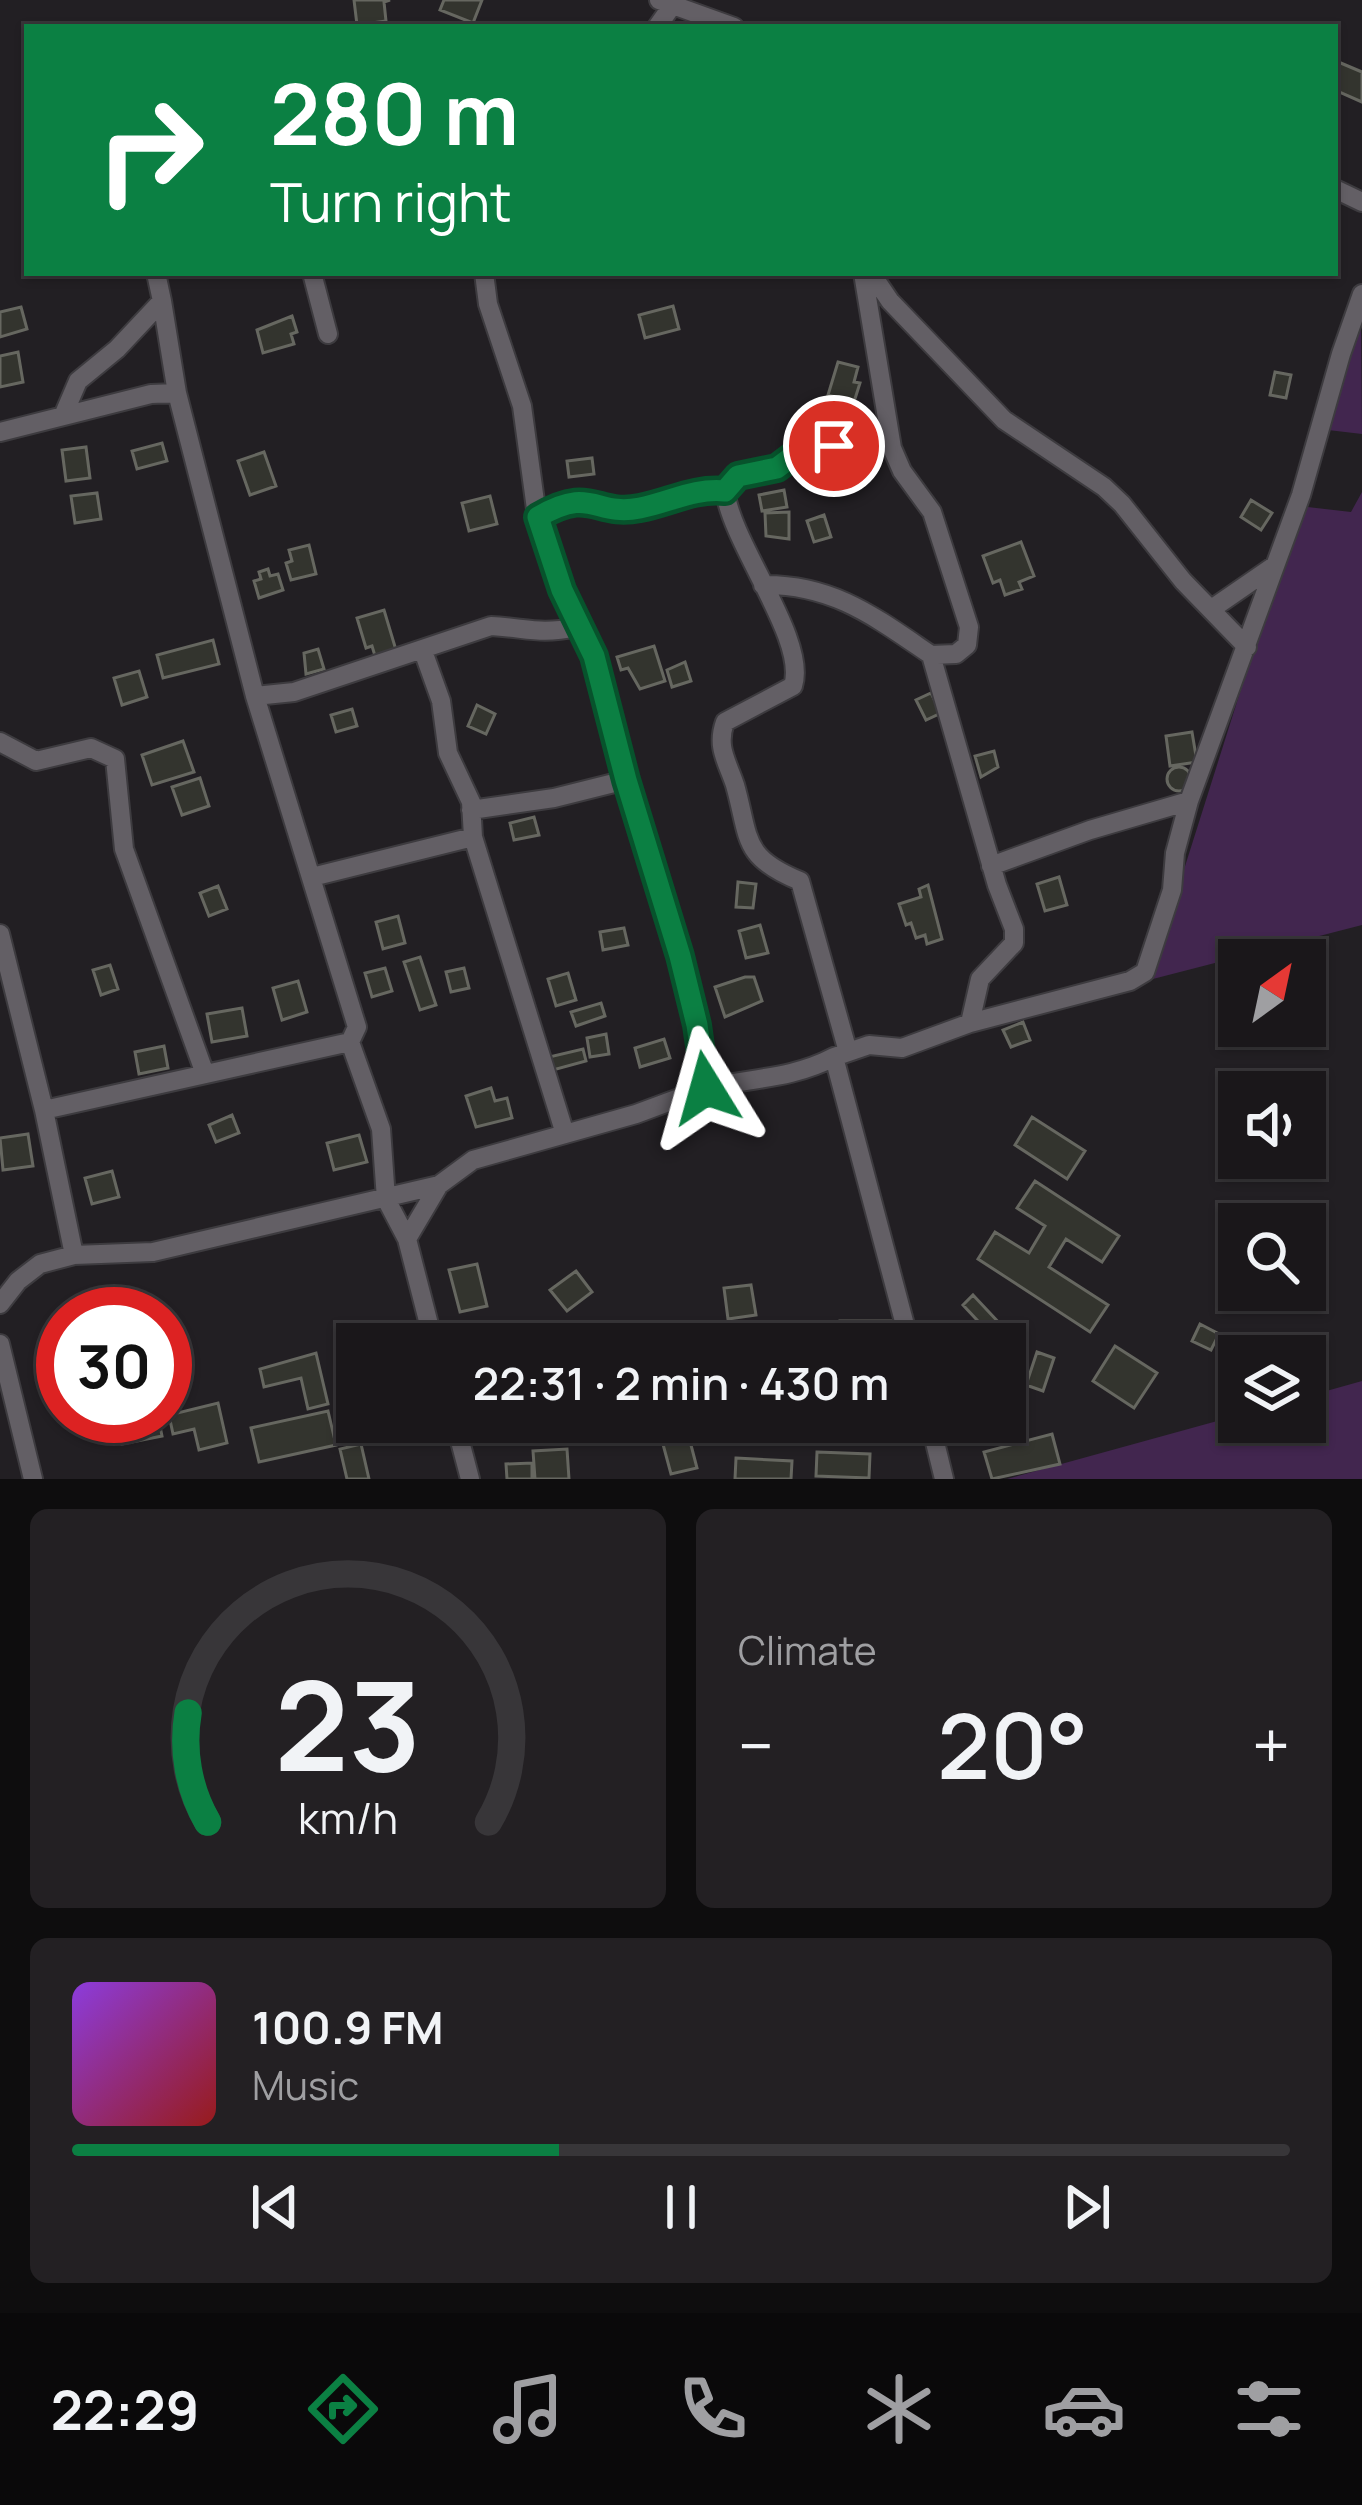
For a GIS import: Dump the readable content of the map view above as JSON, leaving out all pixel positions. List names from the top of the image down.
{
  "north": "top right",
  "page": {
    "turn": ["280 m", "Turn right"],
    "limit": "30",
    "trip": "22:31 · 2 min · 430 m",
    "tile": "Climate",
    "heat": ["−", "20°", "+"],
    "song": ["100.9 FM", "Music"],
    "tabs": "22:29",
    "gauge": ["23", "km/h"]
  }
}
